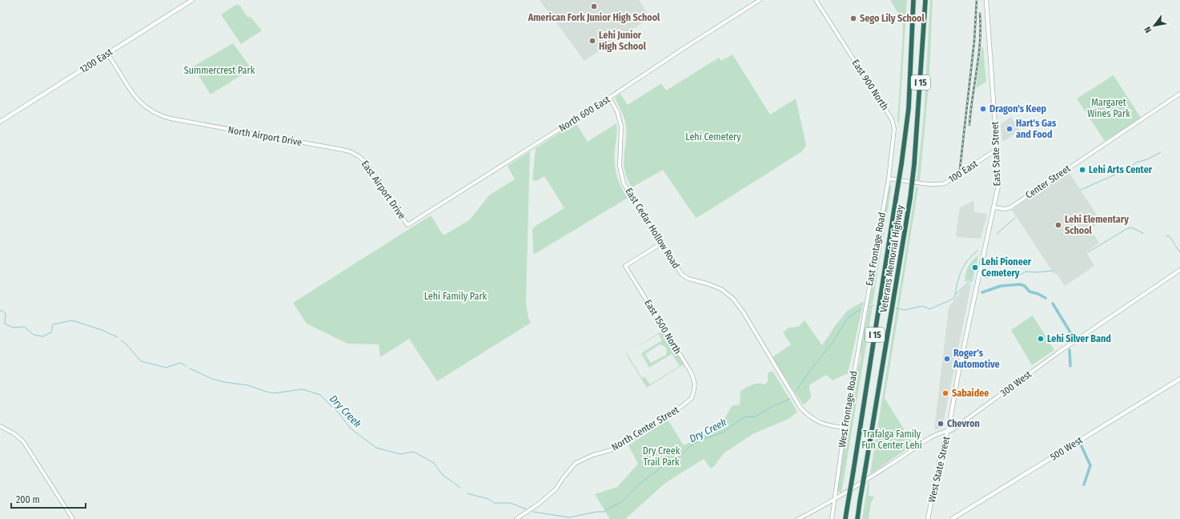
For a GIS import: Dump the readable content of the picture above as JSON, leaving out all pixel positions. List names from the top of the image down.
{
  "streets": {
    "highway": ["I 15", "Veterans Memorial Highway"],
    "main road": [
      "1200 East",
      "East State Street",
      "500 West",
      "West State Street"
    ],
    "street": [
      "East 900 North",
      "North 600 East",
      "North Airport Drive",
      "100 East",
      "Center Street",
      "East Airport Drive",
      "East Cedar Hollow Road",
      "East Frontage Road",
      "East 1500 North",
      "300 West",
      "West Frontage Road",
      "North Center Street"
    ]
  },
  "crossings": [
    ["1200 East", "North Airport Drive"],
    ["East 900 North", "100 East"],
    ["East 900 North", "East Frontage Road"],
    ["North 600 East", "East Airport Drive"],
    ["North 600 East", "East Cedar Hollow Road"],
    ["North Airport Drive", "East Airport Drive"],
    ["East State Street", "100 East"],
    ["East State Street", "Center Street"],
    ["East State Street", "West State Street"],
    ["100 East", "East Frontage Road"],
    ["East Cedar Hollow Road", "East 1500 North"],
    ["East Cedar Hollow Road", "West Frontage Road"],
    ["East Frontage Road", "West Frontage Road"],
    ["East 1500 North", "North Center Street"],
    ["300 West", "West Frontage Road"],
    ["300 West", "West State Street"]
  ],
  "water": ["Dry Creek"],
  "parks": [
    "Summercrest Park",
    "Margaret Wines Park",
    "Lehi Cemetery",
    "Lehi Family Park",
    "Trafalga Family Fun Center Lehi",
    "Dry Creek Trail Park"
  ],
  "places": [
    "American Fork Junior High School",
    "Sego Lily School",
    "Lehi Junior High School",
    "Dragon's Keep",
    "Hart's Gas and Food",
    "Lehi Arts Center",
    "Lehi Elementary School",
    "Lehi Pioneer Cemetery",
    "Lehi Silver Band",
    "Roger's Automotive",
    "Sabaidee",
    "Chevron"
  ],
  "scale_bar": "200 m",
  "north": "bottom left"
}
